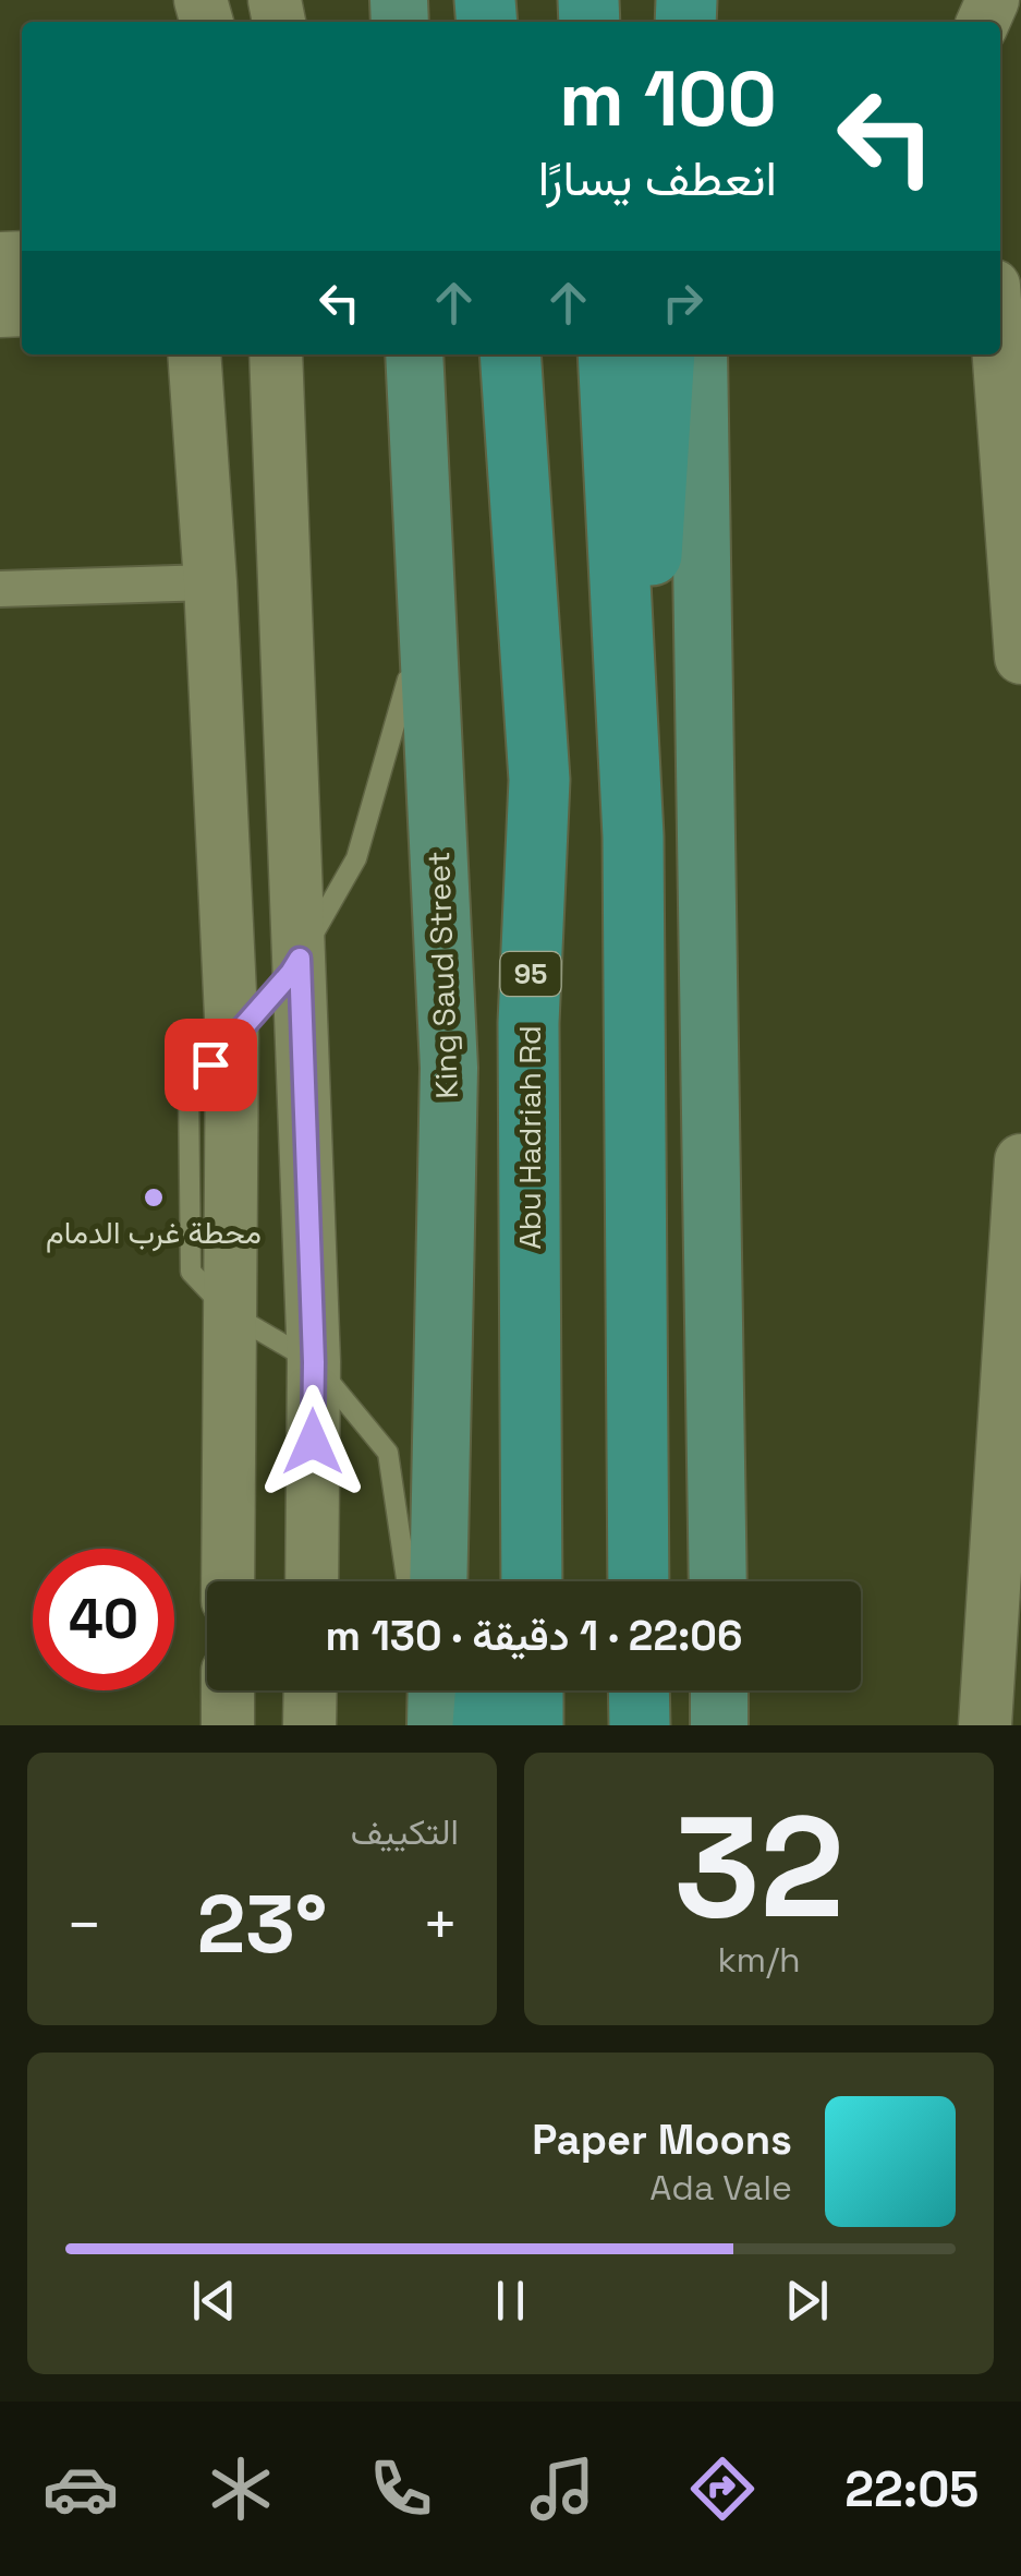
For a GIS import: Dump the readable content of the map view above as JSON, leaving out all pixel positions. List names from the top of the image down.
{
  "streets": {
    "highway": ["95", "Abu Hadriah Rd"],
    "main road": ["King Saud Street"]
  },
  "places": ["محطة غرب الدمام"],
  "page": {
    "turn": ["100 m", "انعطف يسارًا"],
    "limit": "40",
    "trip": "22:06 · 1 دقيقة · 130 m",
    "tile": [
      ["32", "km/h"],
      "التكييف"
    ],
    "heat": ["−", "23°", "+"],
    "song": ["Paper Moons", "Ada Vale"],
    "tabs": "22:05"
  }
}
